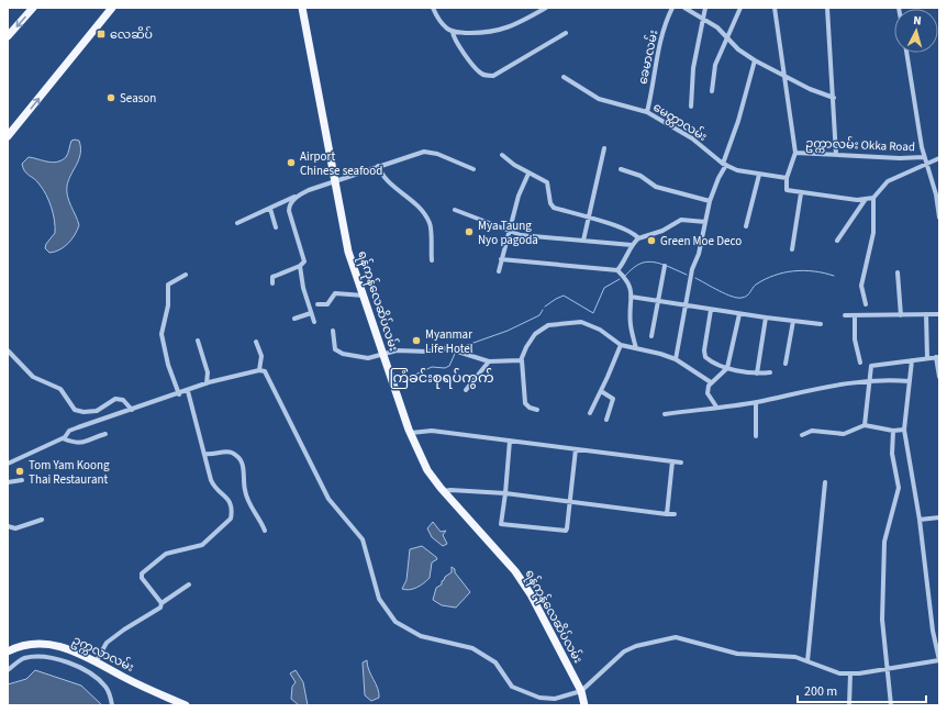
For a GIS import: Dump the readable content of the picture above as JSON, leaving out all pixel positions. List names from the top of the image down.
{
  "streets": {
    "main road": ["ရန်ကုန်လေဆိပ်လမ်း", "ဥက္ကလာလမ်း"],
    "street": ["ခေမာလမ်း", "မေတ္တာလမ်း", "ဥက္ကာလမ်း Okka Road"]
  },
  "crossings": [
    ["ခေမာလမ်း", "မေတ္တာလမ်း"]
  ],
  "districts": ["ကြံခင်းစုရပ်ကွက်"],
  "places": {
    "transit": ["လေဆိပ်"],
    "other": [
      "Season",
      "Airport Chinese seafood",
      "Mya Taung Nyo pagoda",
      "Green Moe Deco",
      "Myanmar Life Hotel",
      "Tom Yam Koong Thai Restaurant"
    ]
  },
  "scale_bar": "200 m",
  "north": "top"
}
